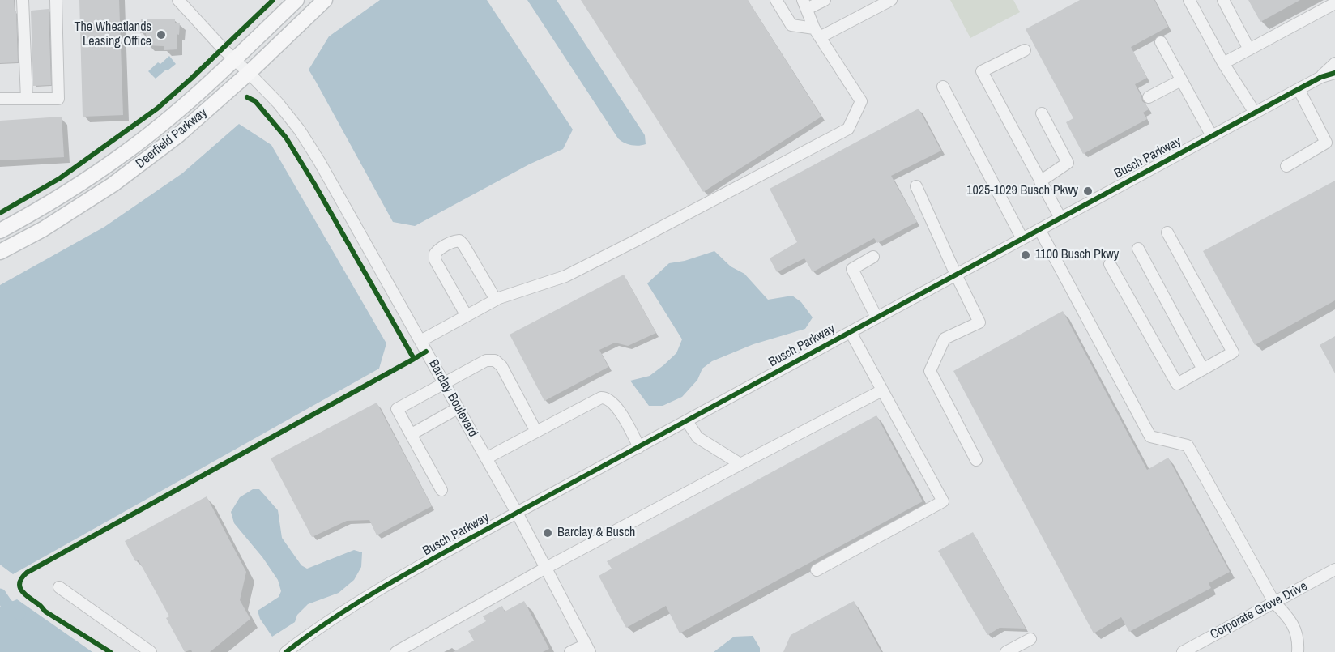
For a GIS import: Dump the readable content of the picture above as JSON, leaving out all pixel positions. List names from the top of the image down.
{
  "streets": {
    "main road": ["Deerfield Parkway"],
    "street": ["Busch Parkway", "Barclay Boulevard", "Corporate Grove Drive"]
  },
  "crossings": [
    ["Deerfield Parkway", "Barclay Boulevard"],
    ["Busch Parkway", "Barclay Boulevard"]
  ],
  "places": [
    "The Wheatlands Leasing Office",
    "1025-1029 Busch Pkwy",
    "1100 Busch Pkwy",
    "Barclay & Busch"
  ]
}
